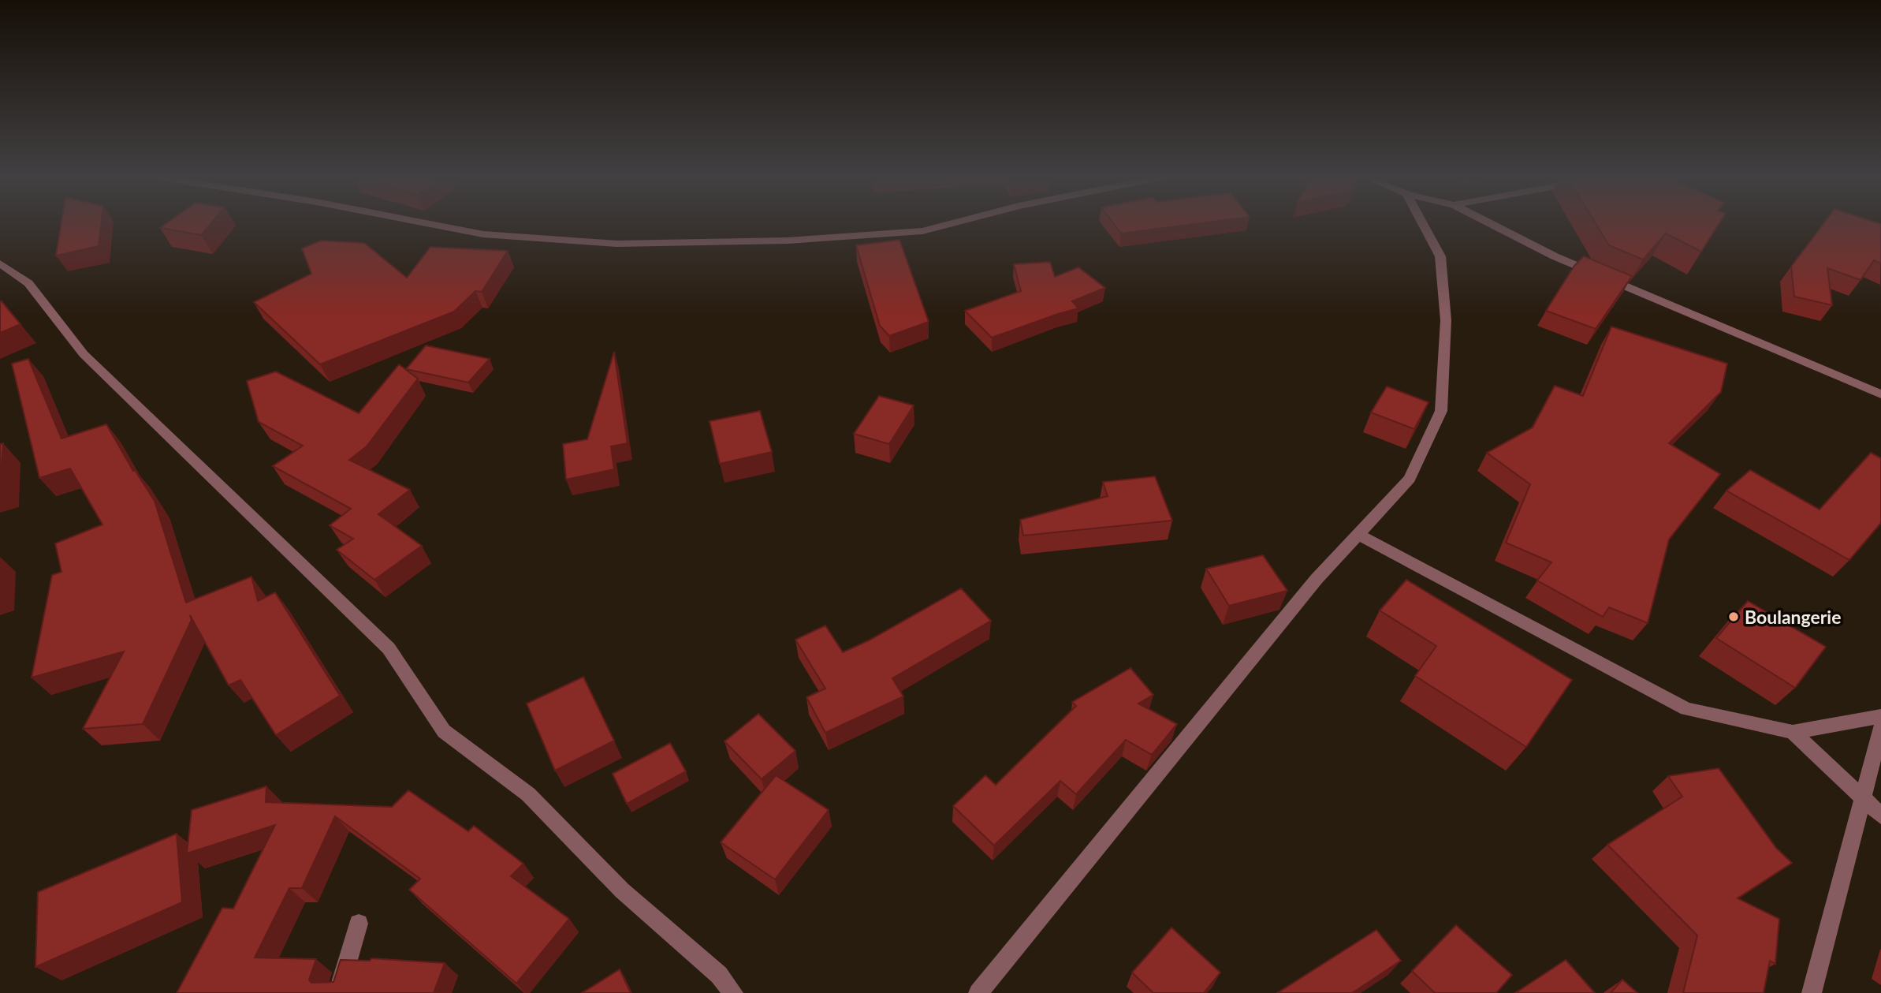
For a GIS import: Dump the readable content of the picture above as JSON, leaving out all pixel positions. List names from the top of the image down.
{
  "places": ["Boulangerie"]
}
